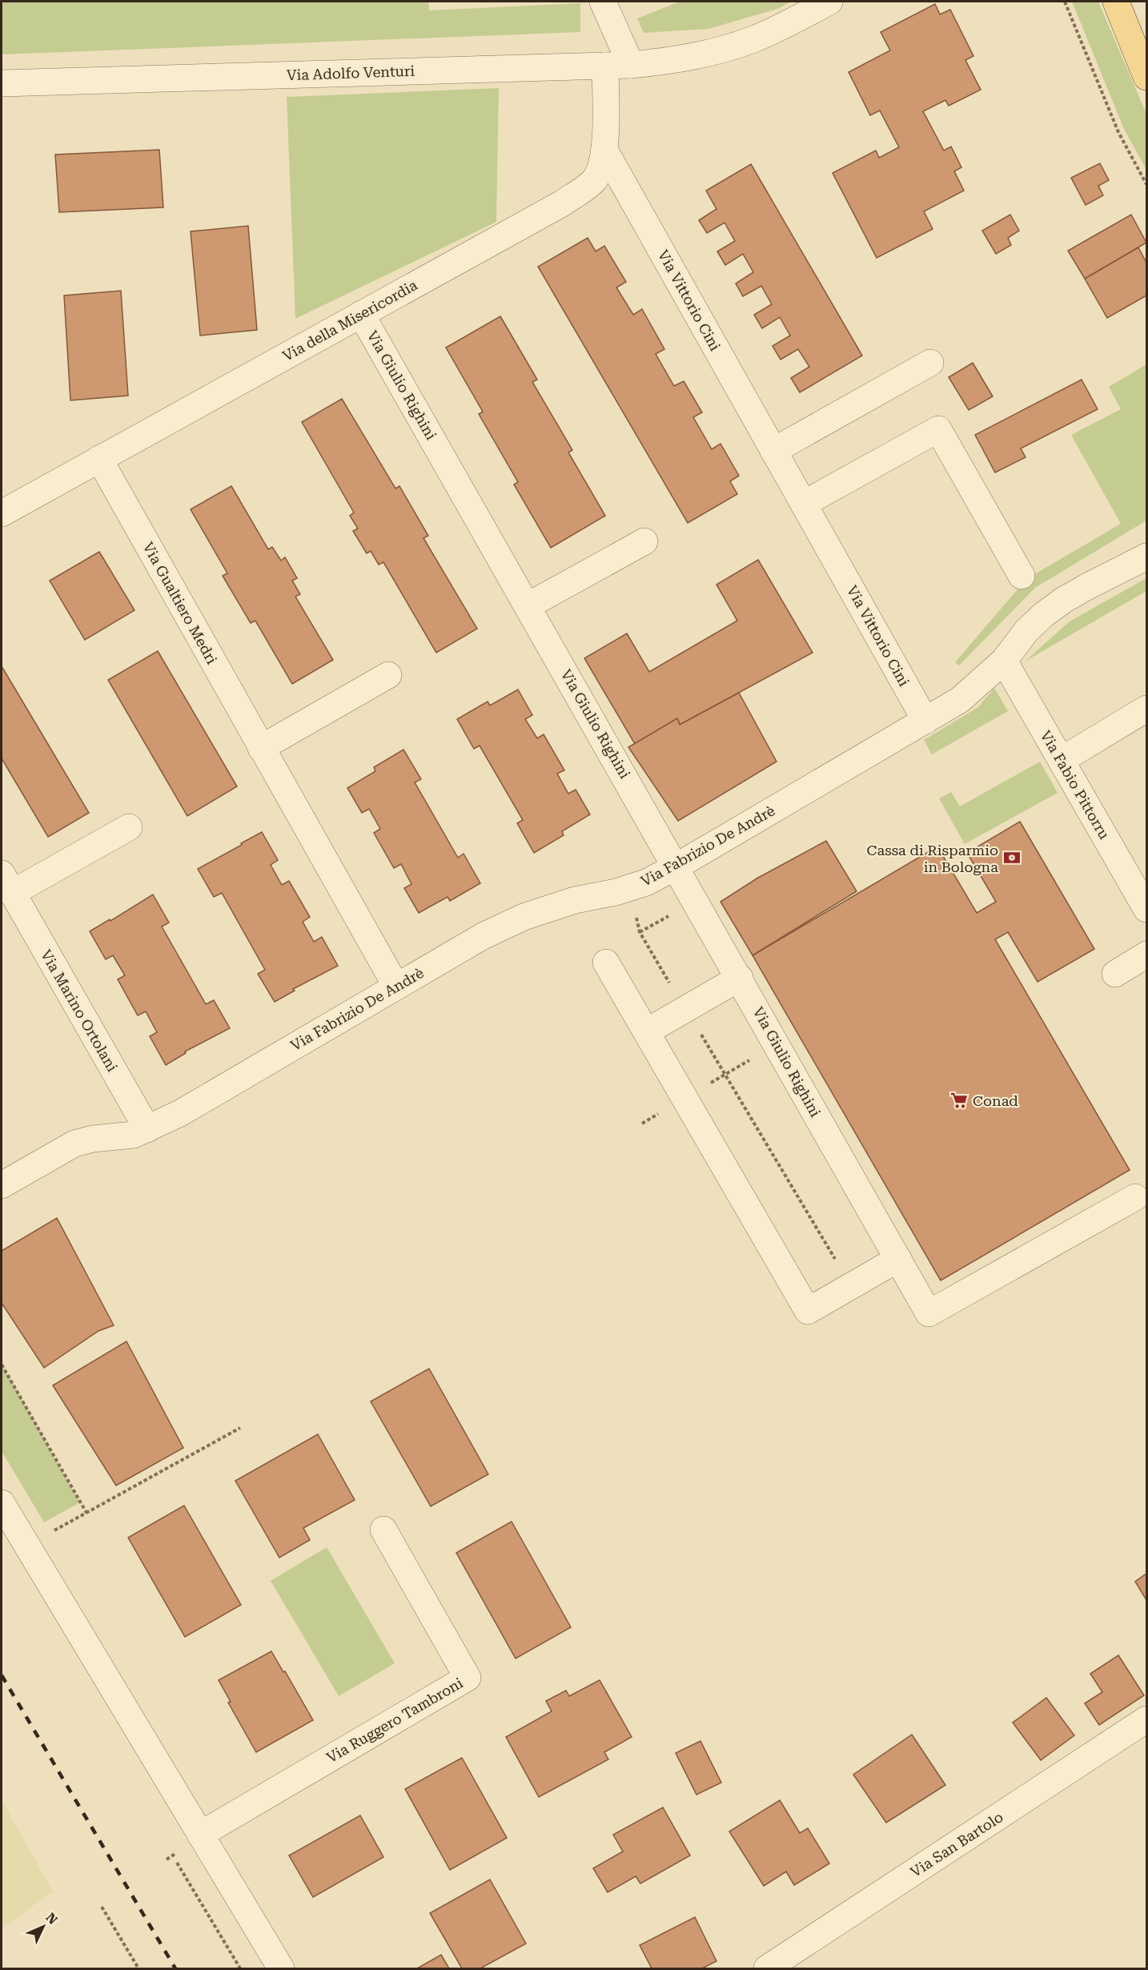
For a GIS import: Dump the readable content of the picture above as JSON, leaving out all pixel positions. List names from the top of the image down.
{
  "streets": {
    "street": [
      "Via Adolfo Venturi",
      "Via Vittorio Cini",
      "Via della Misericordia",
      "Via Giulio Righini",
      "Via Gualtiero Medri",
      "Via Fabio Pittorru",
      "Via Fabrizio De Andrè",
      "Via Marino Ortolani",
      "Via Ruggero Tambroni",
      "Via San Bartolo"
    ]
  },
  "crossings": [
    ["Via Adolfo Venturi", "Via della Misericordia"],
    ["Via Vittorio Cini", "Via della Misericordia"],
    ["Via Vittorio Cini", "Via Fabrizio De Andrè"],
    ["Via della Misericordia", "Via Giulio Righini"],
    ["Via della Misericordia", "Via Gualtiero Medri"],
    ["Via Giulio Righini", "Via Fabrizio De Andrè"],
    ["Via Gualtiero Medri", "Via Fabrizio De Andrè"],
    ["Via Fabio Pittorru", "Via Fabrizio De Andrè"],
    ["Via Fabrizio De Andrè", "Via Marino Ortolani"]
  ],
  "places": {
    "bank": ["Cassa di Risparmio in Bologna"],
    "supermarket": ["Conad"]
  },
  "north": "top right"
}
